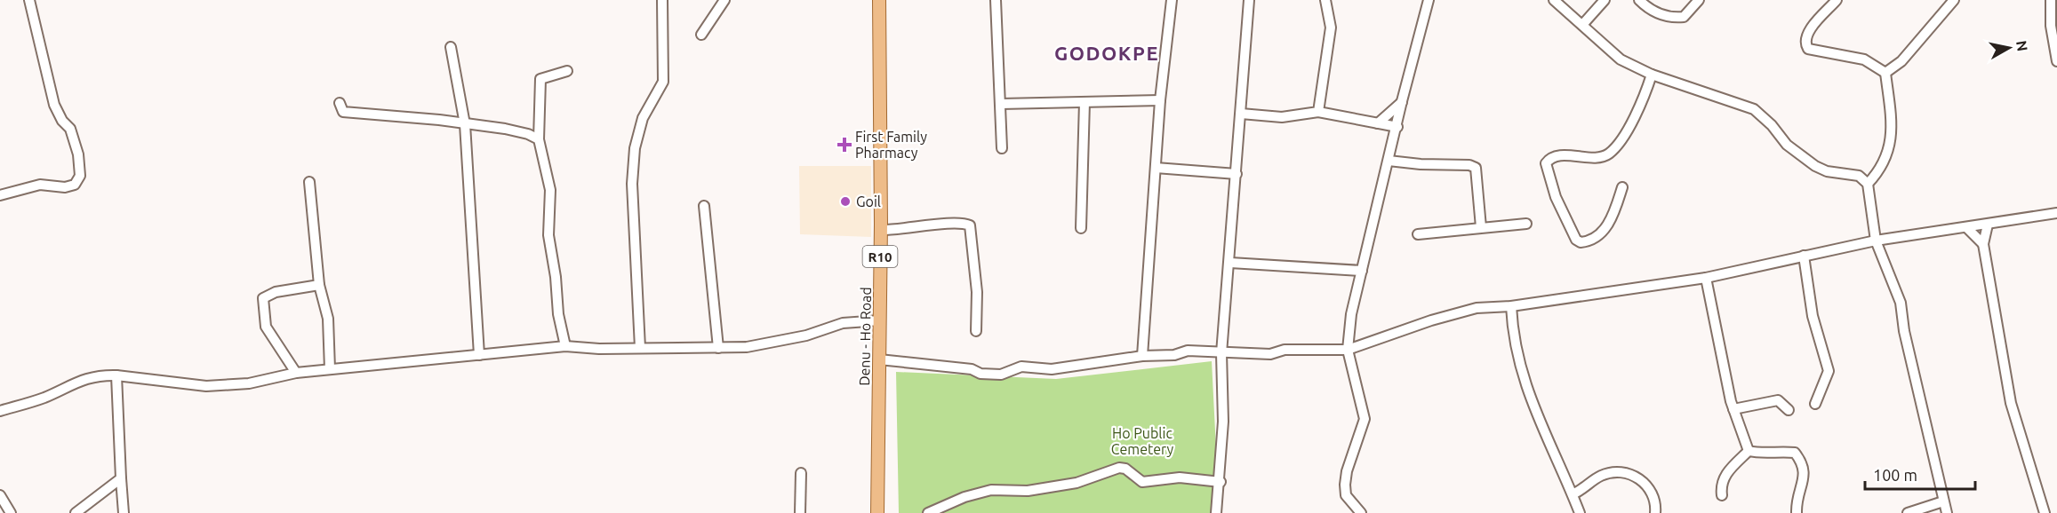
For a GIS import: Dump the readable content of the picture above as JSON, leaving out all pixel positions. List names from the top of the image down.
{
  "streets": {
    "main road": ["R10", "Denu - Ho Road"]
  },
  "districts": ["GODOKPE"],
  "parks": ["Ho Public Cemetery"],
  "places": {
    "health": ["First Family Pharmacy"],
    "other": ["Goil"]
  },
  "scale_bar": "100 m",
  "north": "right"
}
